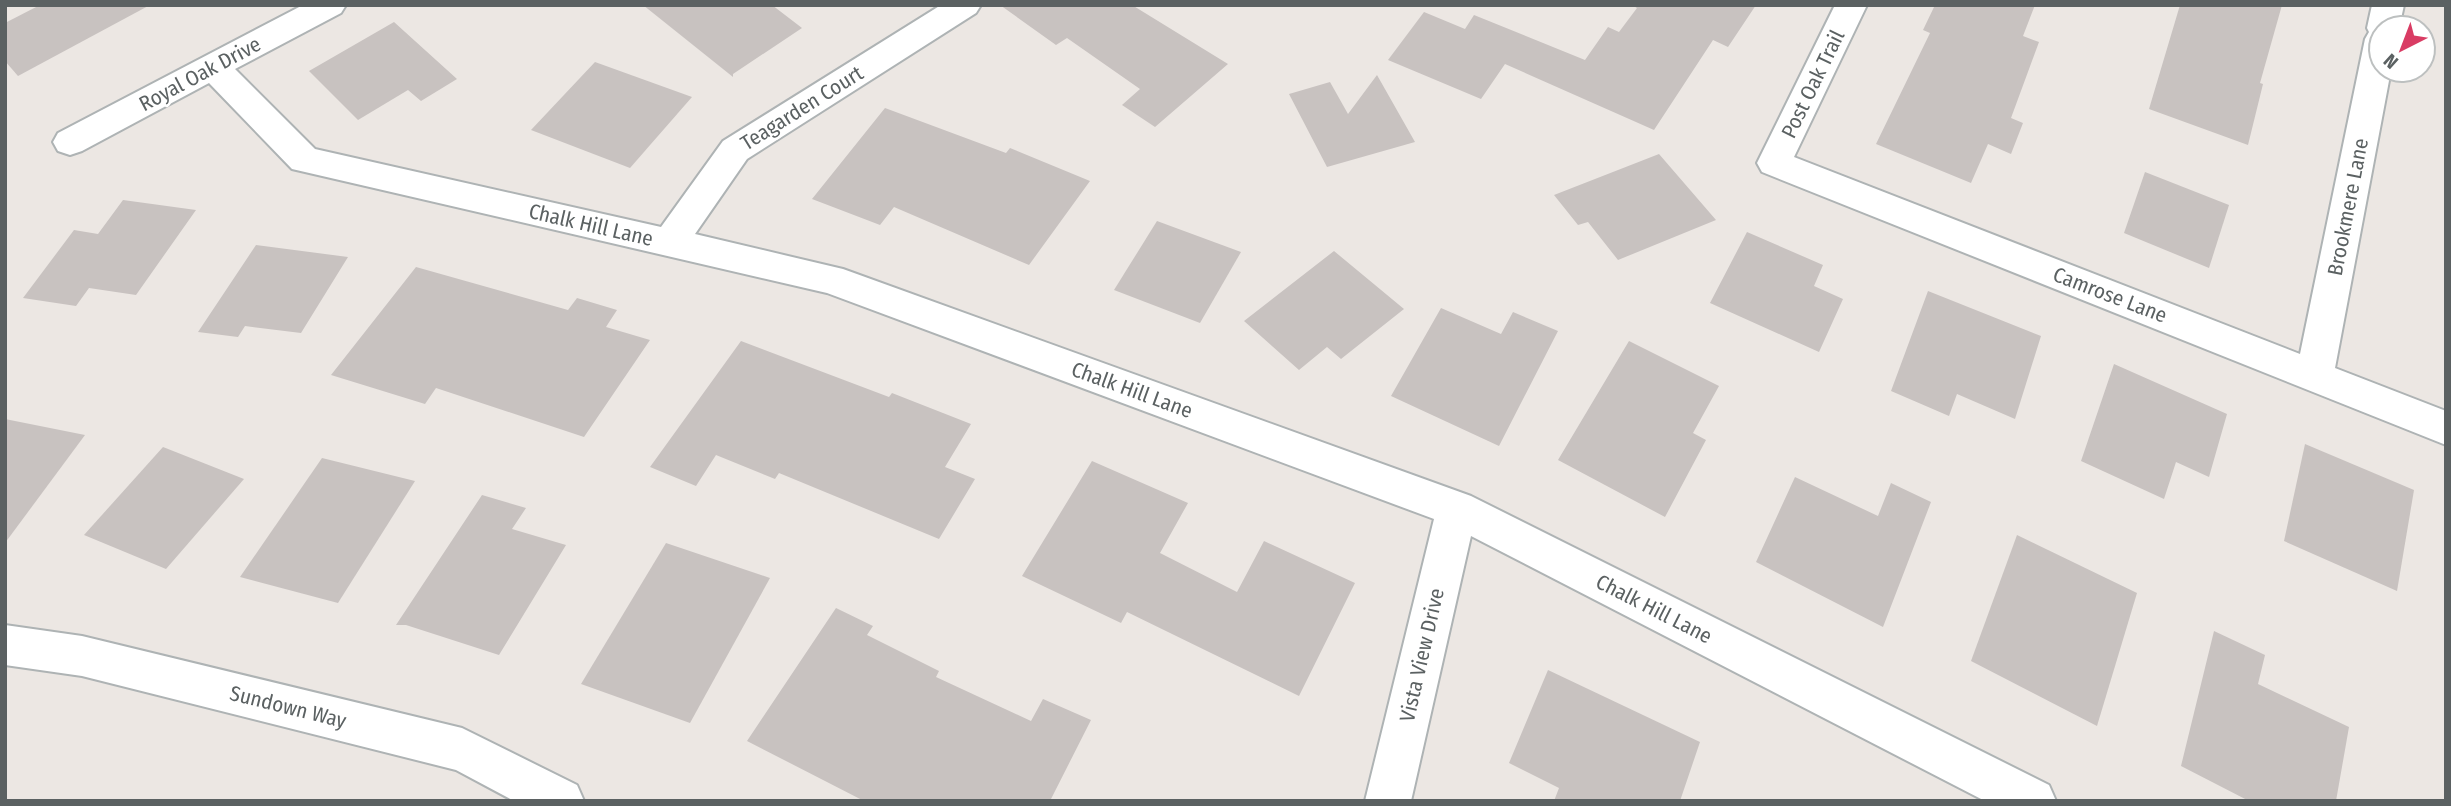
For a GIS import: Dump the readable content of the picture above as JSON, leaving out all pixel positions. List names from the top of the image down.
{
  "streets": {
    "street": [
      "Royal Oak Drive",
      "Post Oak Trail",
      "Teagarden Court",
      "Brookmere Lane",
      "Chalk Hill Lane",
      "Camrose Lane",
      "Vista View Drive",
      "Sundown Way"
    ]
  },
  "crossings": [
    ["Royal Oak Drive", "Chalk Hill Lane"],
    ["Post Oak Trail", "Camrose Lane"],
    ["Teagarden Court", "Chalk Hill Lane"],
    ["Brookmere Lane", "Camrose Lane"],
    ["Chalk Hill Lane", "Vista View Drive"]
  ],
  "north": "bottom left"
}
